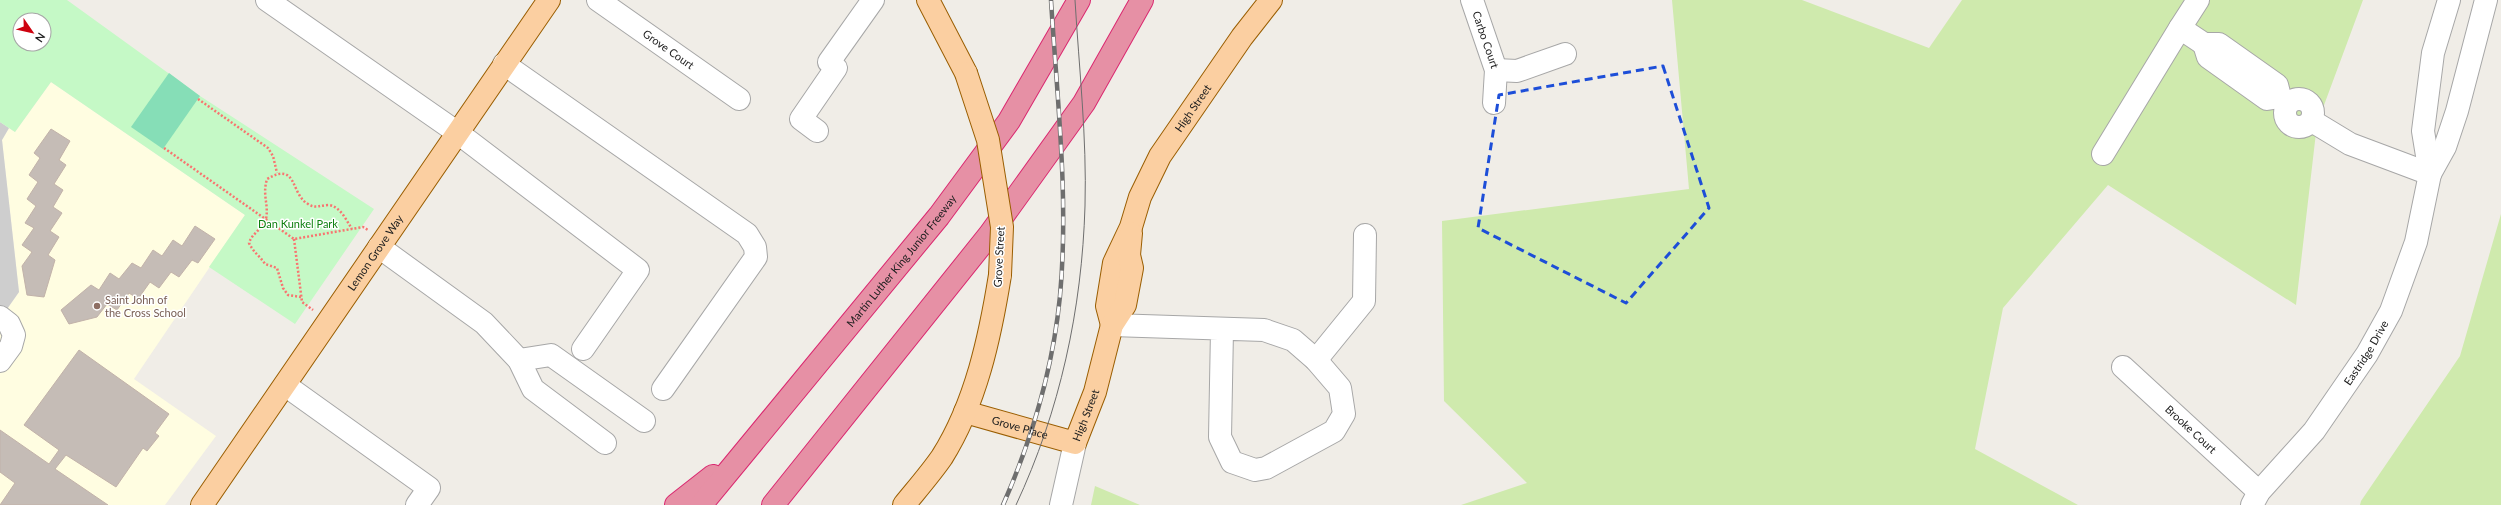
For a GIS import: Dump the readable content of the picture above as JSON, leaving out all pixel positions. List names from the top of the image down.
{
  "streets": {
    "highway": ["Martin Luther King Junior Freeway"],
    "main road": [
      "High Street",
      "Lemon Grove Way",
      "Grove Street",
      "Grove Place"
    ],
    "street": [
      "Carbo Court",
      "Grove Court",
      "Eastridge Drive",
      "Brooke Court"
    ]
  },
  "crossings": [
    ["High Street", "Grove Place"],
    ["Grove Street", "Grove Place"],
    ["Eastridge Drive", "Brooke Court"]
  ],
  "parks": ["Dan Kunkel Park"],
  "places": ["Saint John of the Cross School"],
  "north": "bottom right"
}
